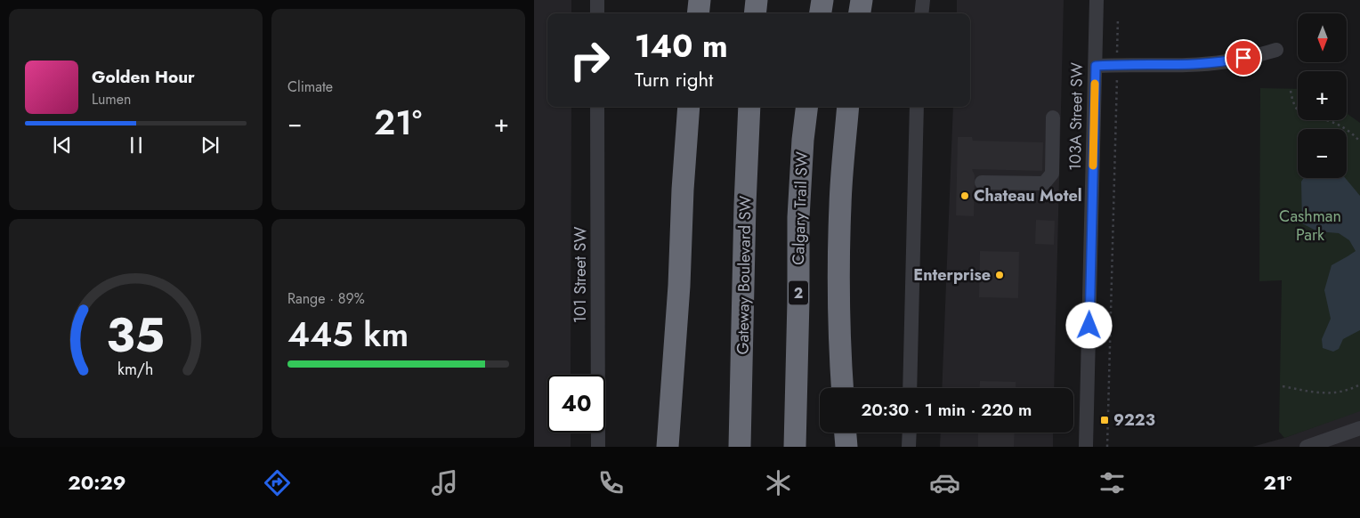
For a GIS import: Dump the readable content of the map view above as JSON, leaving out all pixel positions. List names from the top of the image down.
{
  "streets": {
    "highway": ["Calgary Trail SW", "Gateway Boulevard SW", "2"],
    "street": ["103A Street SW", "101 Street SW"]
  },
  "parks": ["Cashman Park"],
  "places": {
    "other": ["Chateau Motel", "Enterprise"],
    "transit": ["9223"]
  },
  "north": "bottom",
  "page": {
    "tile": [
      "Climate",
      ["Range · 89%", "445 km"]
    ],
    "map_buttons": ["+", "−"],
    "turn": ["140 m", "Turn right"],
    "song": ["Golden Hour", "Lumen"],
    "heat": ["−", "21°", "+"],
    "limit": "40",
    "trip": "20:30 · 1 min · 220 m",
    "tabs": ["20:29", "21°"],
    "gauge": ["35", "km/h"]
  }
}
